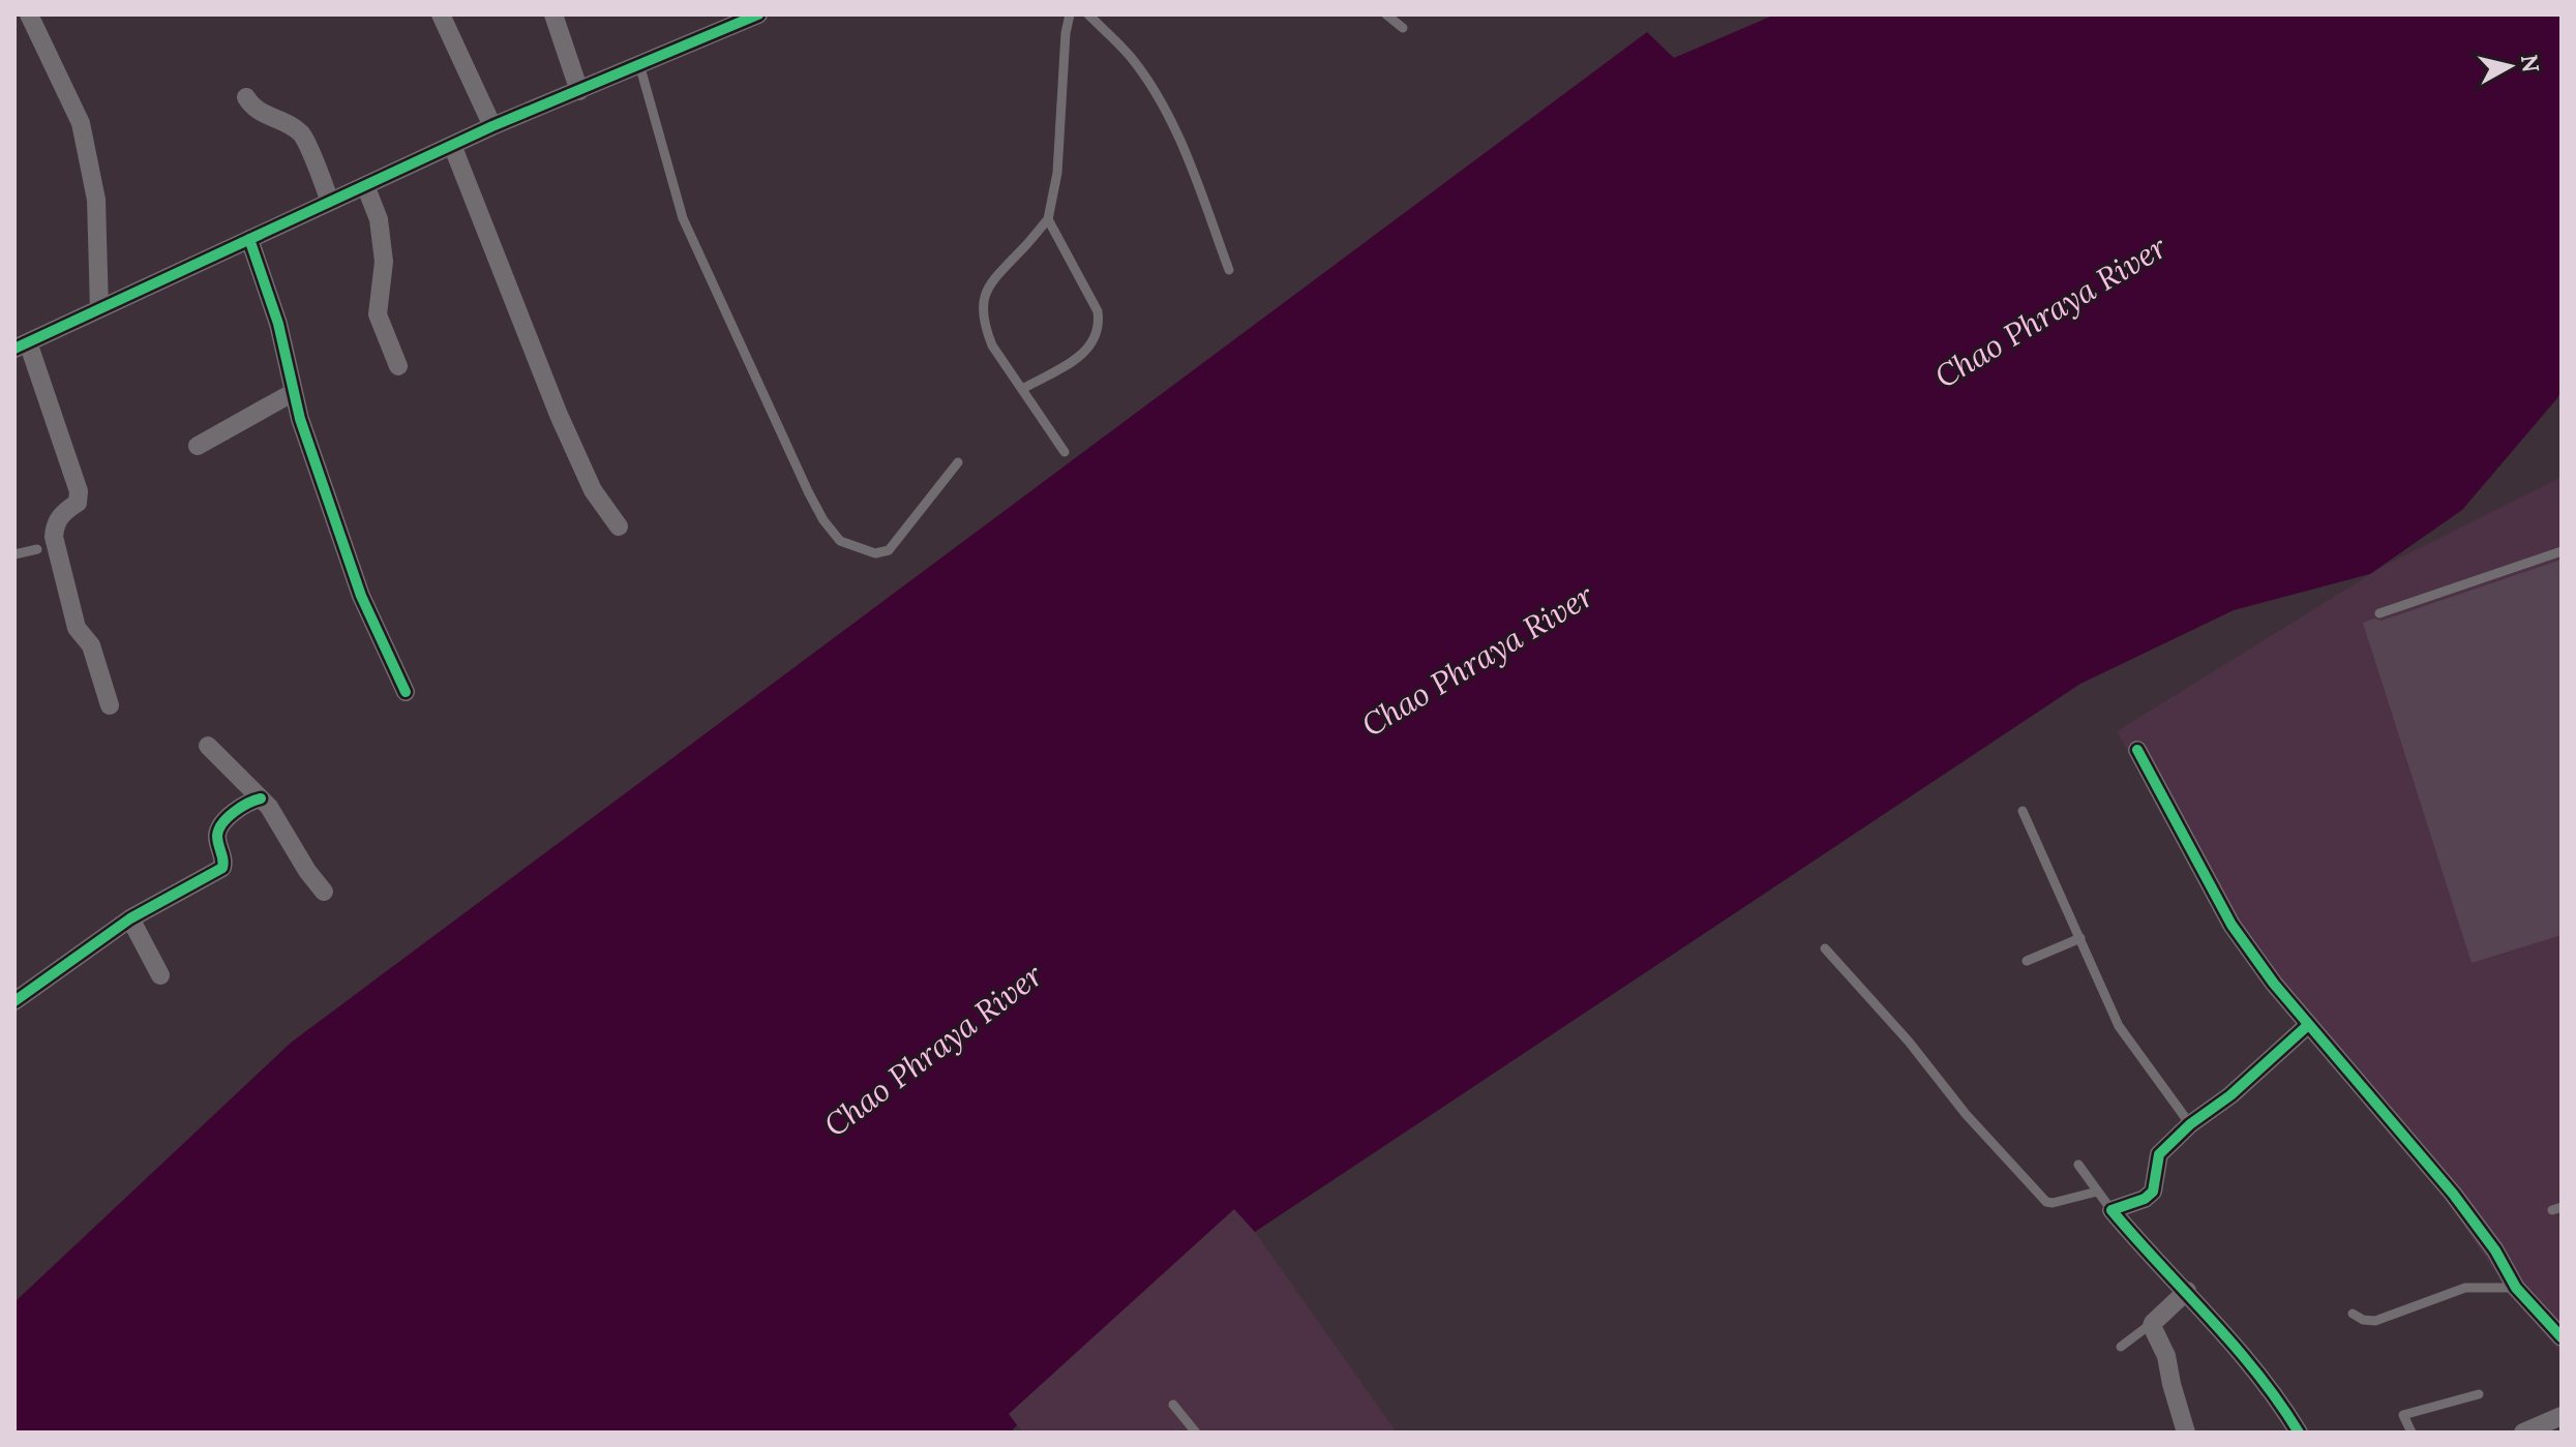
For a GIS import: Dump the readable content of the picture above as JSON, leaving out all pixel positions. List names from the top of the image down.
{
  "water": ["Chao Phraya River"],
  "north": "right"
}
